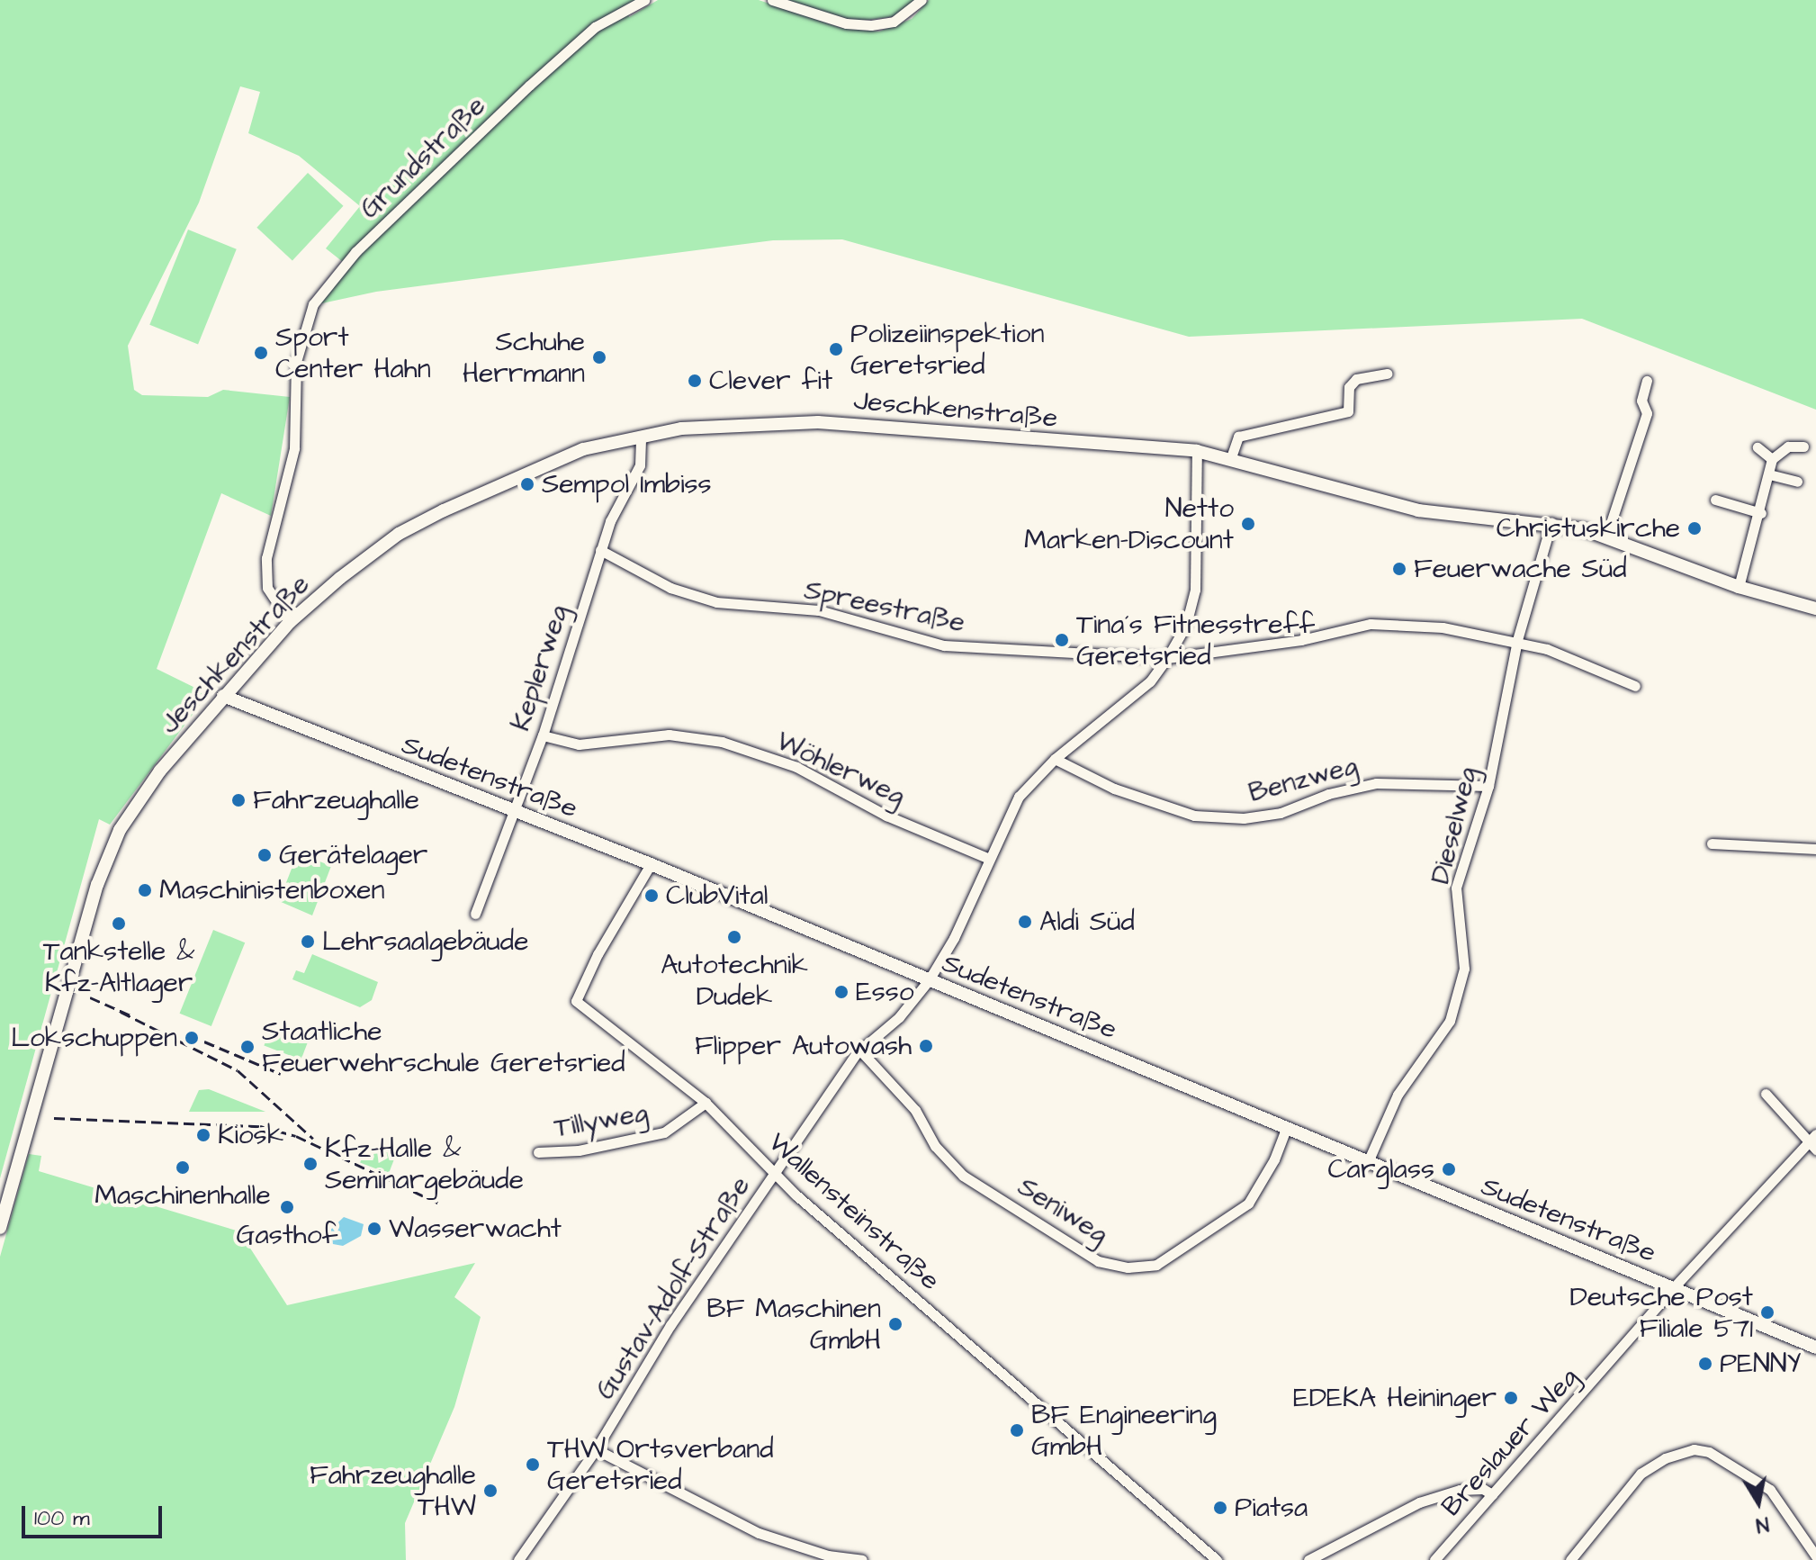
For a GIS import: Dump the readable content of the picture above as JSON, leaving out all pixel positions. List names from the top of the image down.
{
  "streets": {
    "street": [
      "Grundstraße",
      "Jeschkenstraße",
      "Spreestraße",
      "Keplerweg",
      "Wöhlerweg",
      "Sudetenstraße",
      "Benzweg",
      "Dieselweg",
      "Tillyweg",
      "Seniweg",
      "Wallensteinstraße",
      "Gustav-Adolf-Straße",
      "Breslauer Weg"
    ]
  },
  "crossings": [
    ["Grundstraße", "Jeschkenstraße"],
    ["Jeschkenstraße", "Keplerweg"],
    ["Jeschkenstraße", "Sudetenstraße"],
    ["Jeschkenstraße", "Dieselweg"],
    ["Jeschkenstraße", "Gustav-Adolf-Straße"],
    ["Spreestraße", "Keplerweg"],
    ["Spreestraße", "Dieselweg"],
    ["Spreestraße", "Gustav-Adolf-Straße"],
    ["Keplerweg", "Wöhlerweg"],
    ["Keplerweg", "Sudetenstraße"],
    ["Wöhlerweg", "Gustav-Adolf-Straße"],
    ["Sudetenstraße", "Dieselweg"],
    ["Sudetenstraße", "Seniweg"],
    ["Sudetenstraße", "Wallensteinstraße"],
    ["Sudetenstraße", "Gustav-Adolf-Straße"],
    ["Sudetenstraße", "Breslauer Weg"],
    ["Benzweg", "Dieselweg"],
    ["Benzweg", "Gustav-Adolf-Straße"],
    ["Tillyweg", "Wallensteinstraße"],
    ["Seniweg", "Gustav-Adolf-Straße"],
    ["Wallensteinstraße", "Gustav-Adolf-Straße"]
  ],
  "places": [
    "Polizeiinspektion Geretsried",
    "Sport Center Hahn",
    "Schuhe Herrmann",
    "Clever fit",
    "Sempol Imbiss",
    "Netto Marken-Discount",
    "Christuskirche",
    "Feuerwache Süd",
    "Tina´s Fitnesstreff Geretsried",
    "Fahrzeughalle",
    "Gerätelager",
    "Maschinistenboxen",
    "ClubVital",
    "Aldi Süd",
    "Tankstelle & Kfz-Altlager",
    "Autotechnik Dudek",
    "Lehrsaalgebäude",
    "Esso",
    "Lokschuppen",
    "Flipper Autowash",
    "Staatliche Feuerwehrschule Geretsried",
    "Kiosk",
    "Kfz-Halle & Seminargebäude",
    "Maschinenhalle",
    "Carglass",
    "Gasthof",
    "Wasserwacht",
    "Deutsche Post Filiale 571",
    "BF Maschinen GmbH",
    "PENNY",
    "EDEKA Heininger",
    "BF Engineering GmbH",
    "THW Ortsverband Geretsried",
    "Fahrzeughalle THW",
    "Piatsa"
  ],
  "scale_bar": "100 m",
  "north": "bottom"
}
